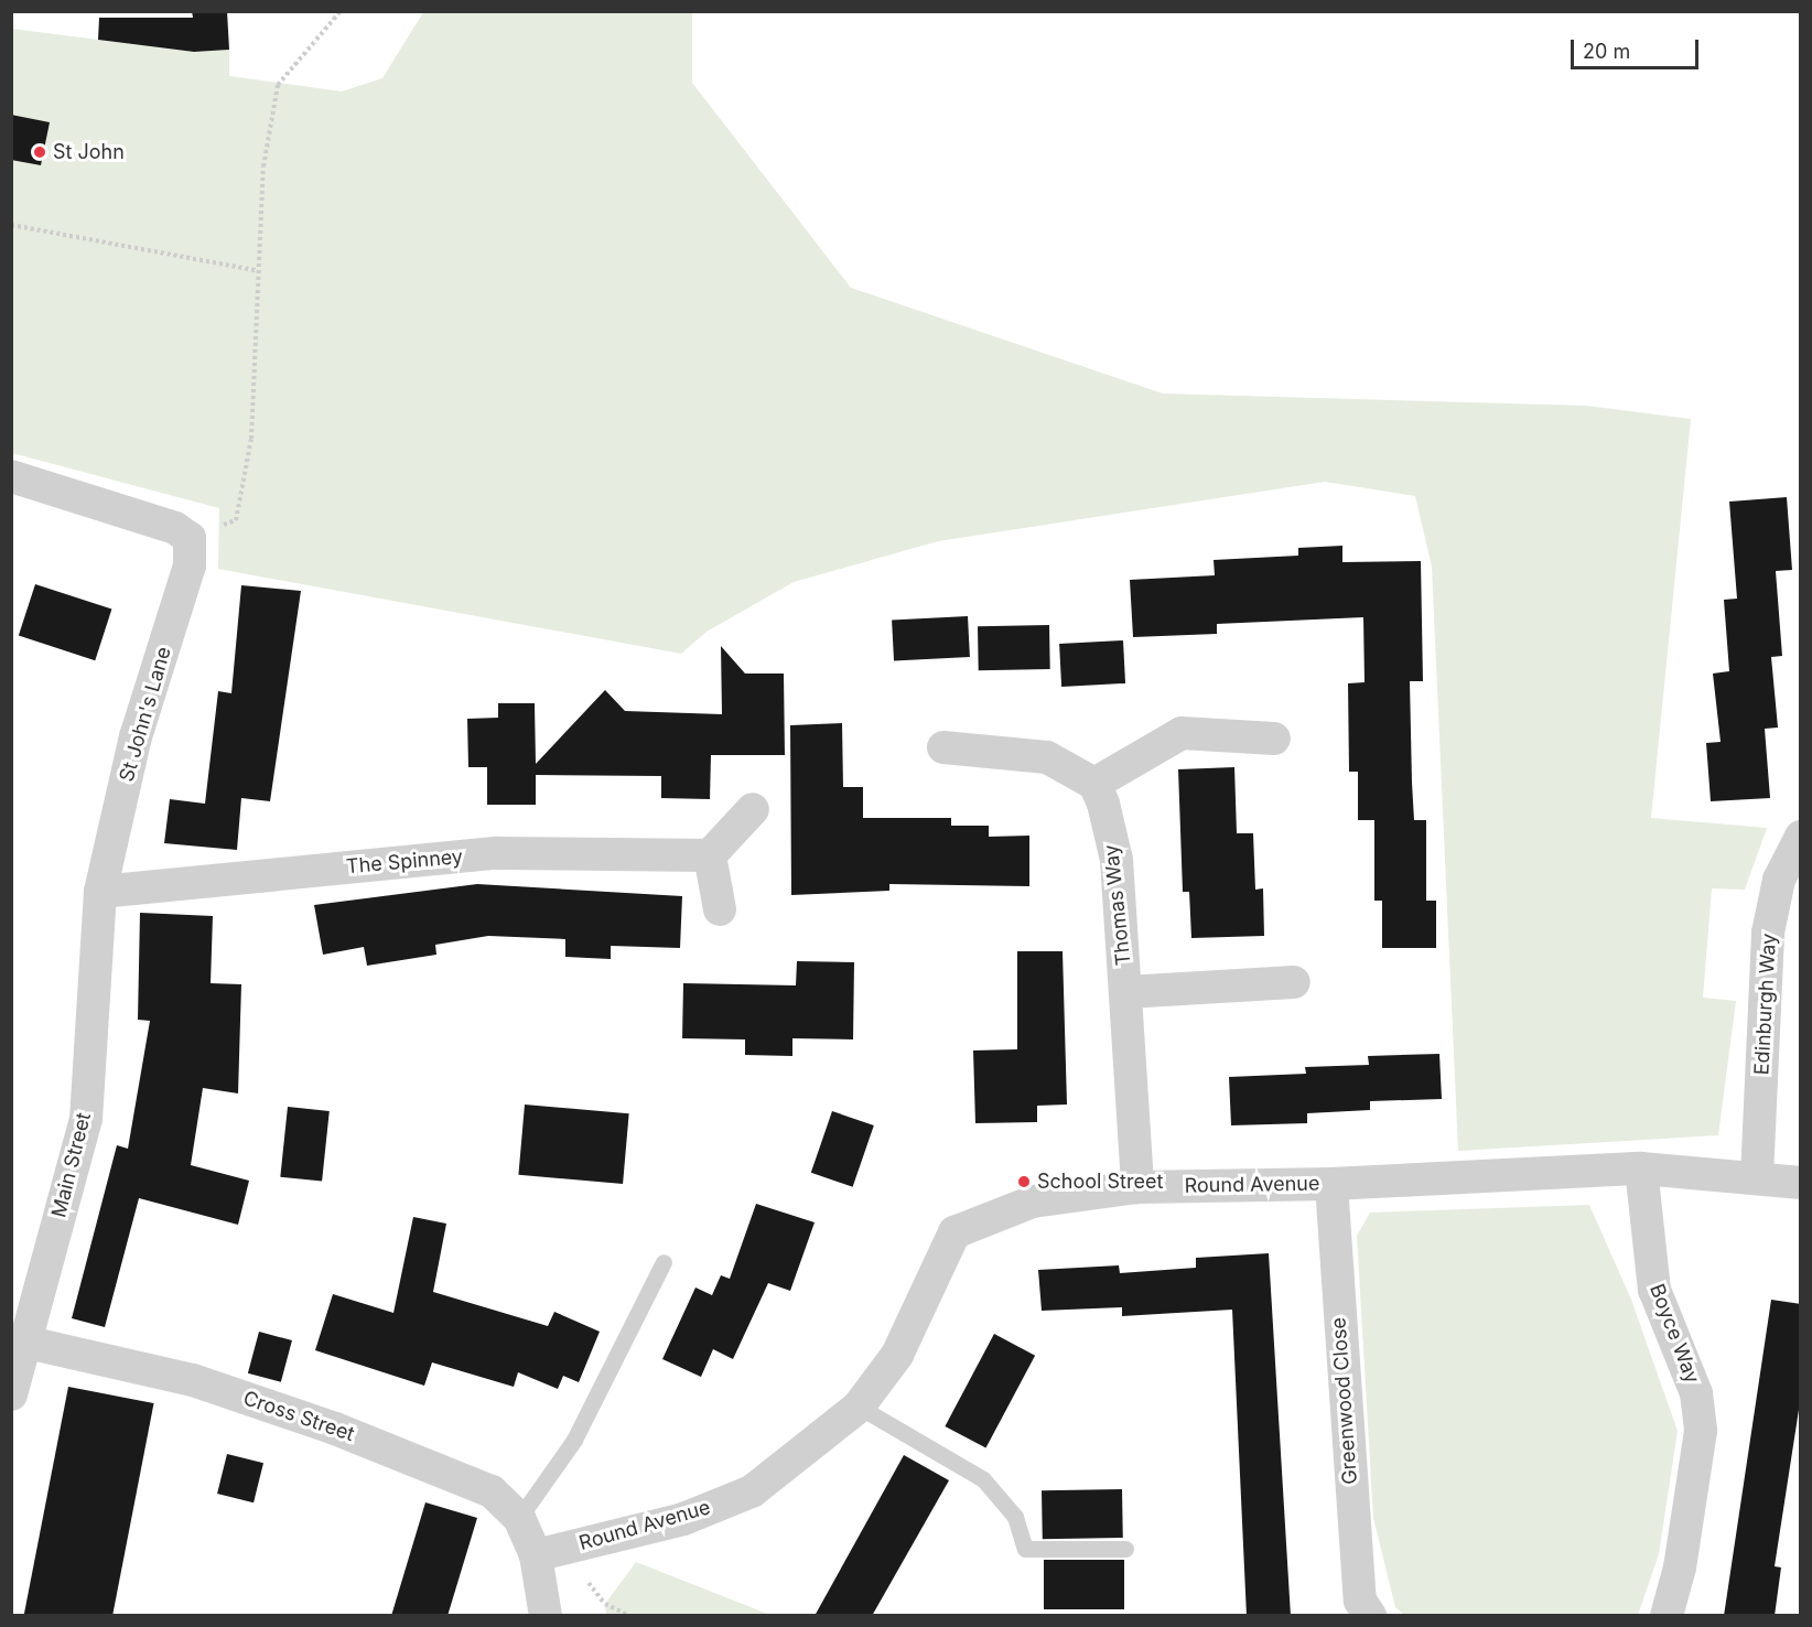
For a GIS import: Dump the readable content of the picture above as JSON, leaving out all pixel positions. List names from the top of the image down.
{
  "streets": {
    "street": [
      "St John's Lane",
      "The Spinney",
      "Thomas Way",
      "Edinburgh Way",
      "Main Street",
      "Round Avenue",
      "Boyce Way",
      "Greenwood Close",
      "Cross Street"
    ]
  },
  "crossings": [
    ["St John's Lane", "The Spinney"],
    ["St John's Lane", "Main Street"],
    ["The Spinney", "Main Street"],
    ["Thomas Way", "Round Avenue"],
    ["Edinburgh Way", "Round Avenue"],
    ["Main Street", "Cross Street"],
    ["Round Avenue", "Boyce Way"],
    ["Round Avenue", "Greenwood Close"],
    ["Round Avenue", "Cross Street"]
  ],
  "places": ["St John", "School Street"],
  "scale_bar": "20 m"
}
